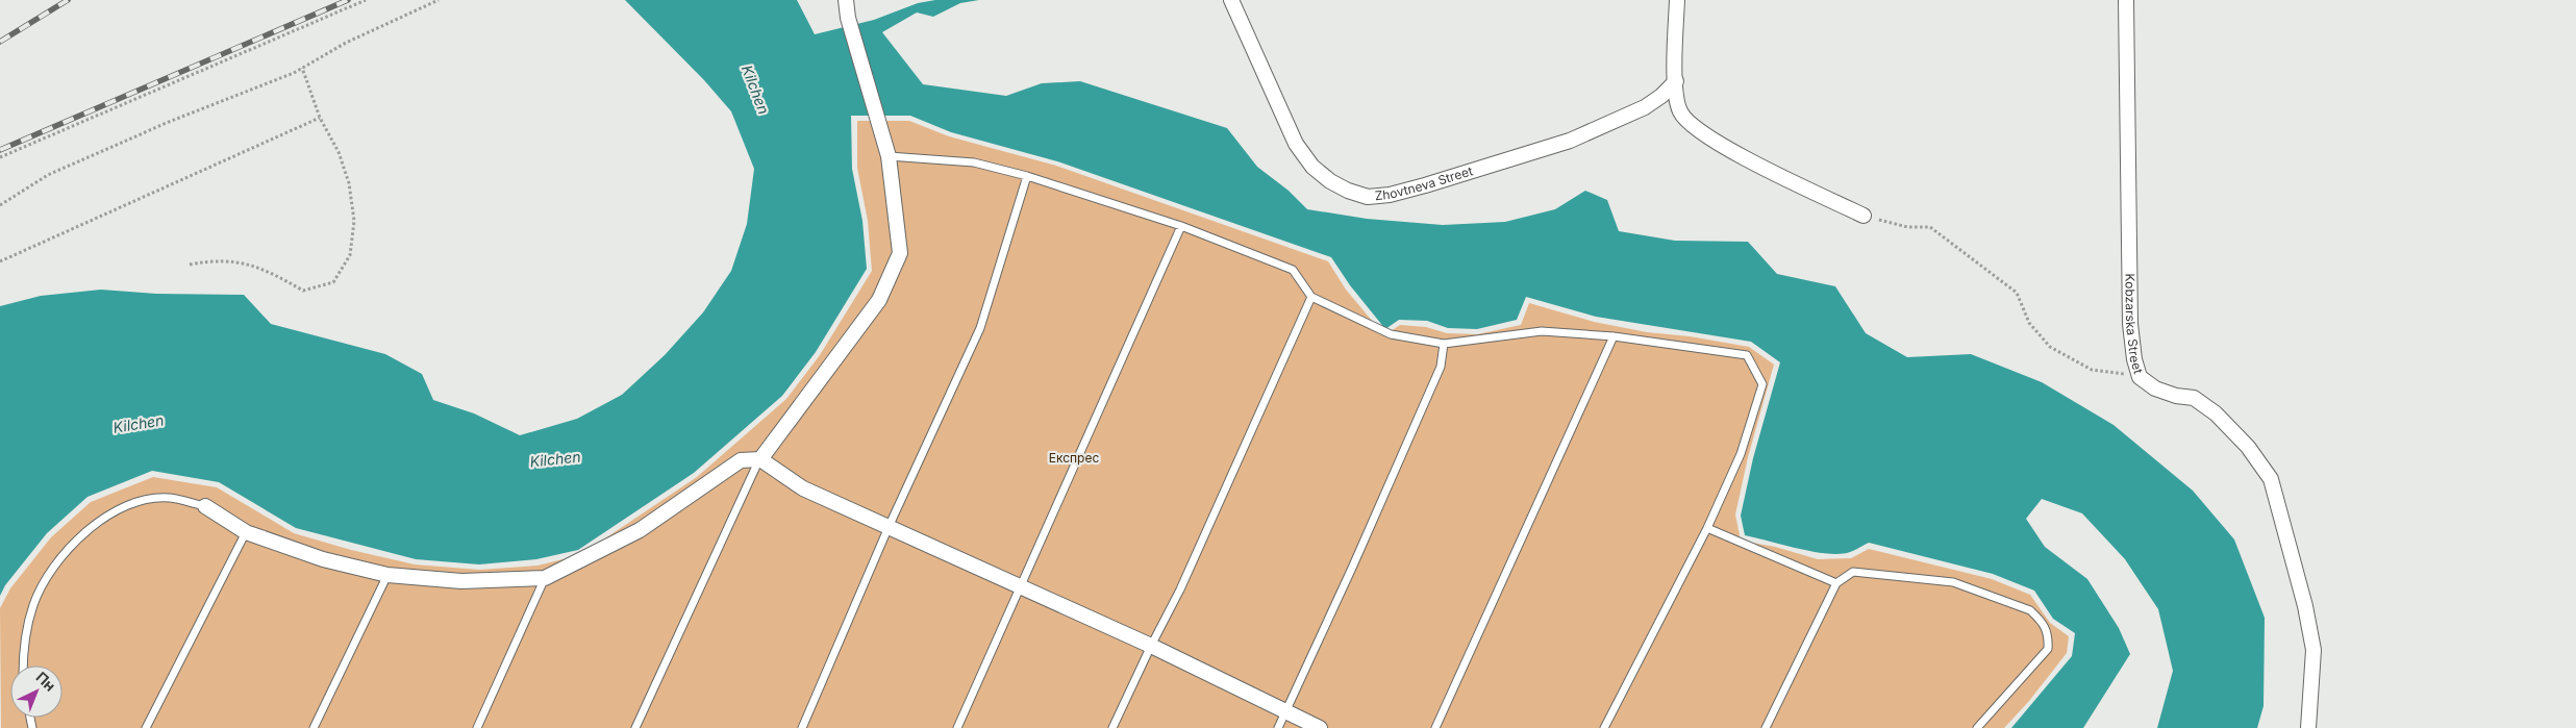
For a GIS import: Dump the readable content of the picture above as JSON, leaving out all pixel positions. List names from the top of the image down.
{
  "streets": {
    "street": ["Zhovtneva Street", "Kobzarska Street"]
  },
  "water": ["Kilchen"],
  "parks": ["Експрес"],
  "north": "top right"
}
